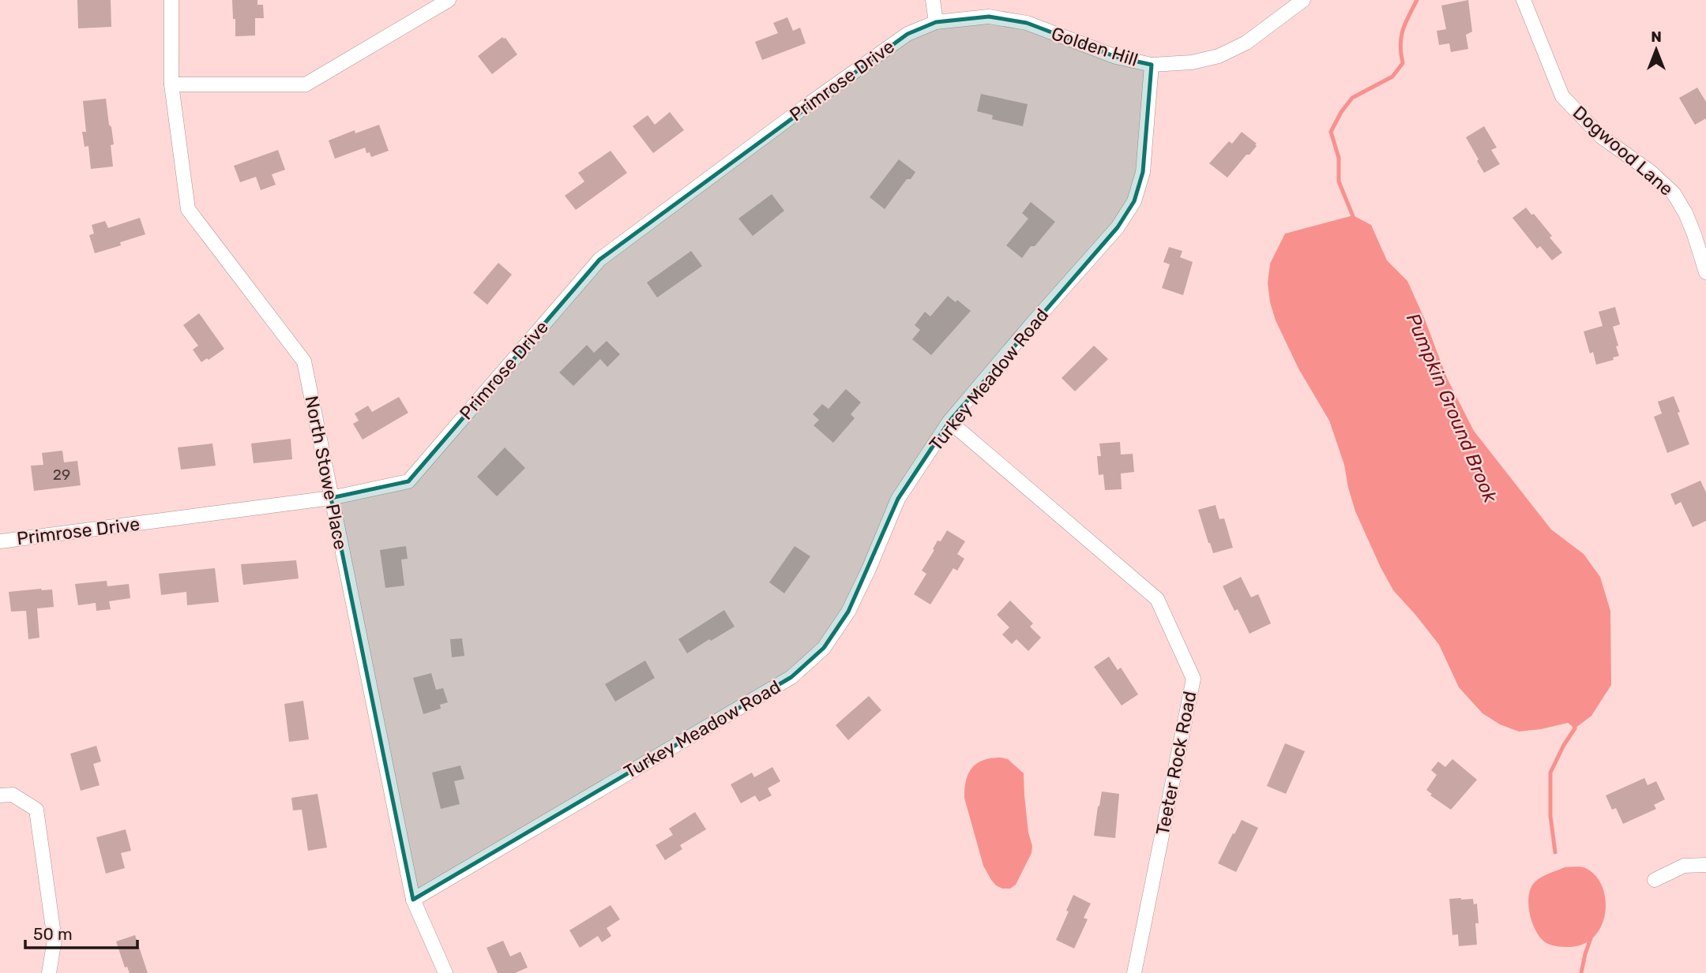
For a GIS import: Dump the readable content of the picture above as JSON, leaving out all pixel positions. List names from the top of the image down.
{
  "streets": {
    "street": [
      "Golden Hill",
      "Primrose Drive",
      "Dogwood Lane",
      "Turkey Meadow Road",
      "North Stowe Place",
      "Teeter Rock Road"
    ]
  },
  "crossings": [
    ["Golden Hill", "Primrose Drive"],
    ["Golden Hill", "Turkey Meadow Road"],
    ["Primrose Drive", "North Stowe Place"],
    ["Turkey Meadow Road", "North Stowe Place"],
    ["Turkey Meadow Road", "Teeter Rock Road"]
  ],
  "water": ["Pumpkin Ground Brook"],
  "house_numbers": ["29"],
  "scale_bar": "50 m",
  "north": "top"
}
